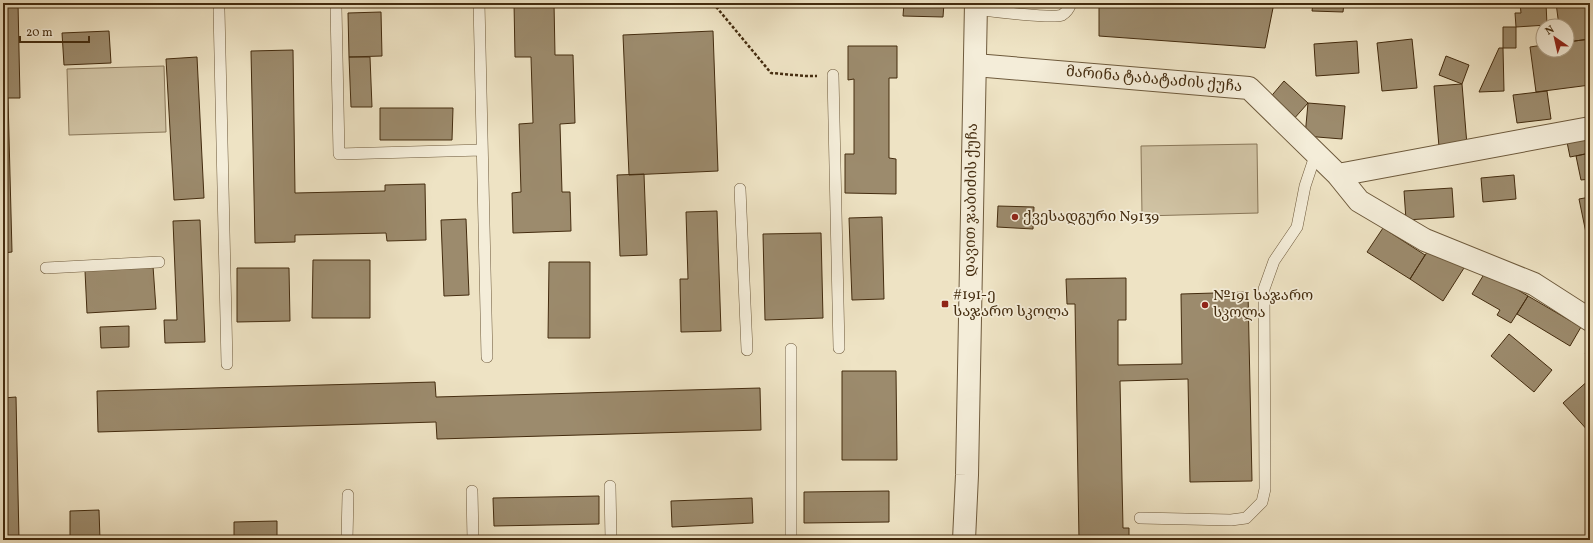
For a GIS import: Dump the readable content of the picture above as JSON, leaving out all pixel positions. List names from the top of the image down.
{
  "streets": {
    "street": ["მარინა ტაბატაძის ქუჩა", "დავით ჯაბიძის ქუჩა"]
  },
  "crossings": [
    ["მარინა ტაბატაძის ქუჩა", "დავით ჯაბიძის ქუჩა"]
  ],
  "places": {
    "other": ["ქვესადგური N9139", "№191 საჯარო სკოლა"],
    "transit": ["#191-ე საჯარო სკოლა"]
  },
  "scale_bar": "20 m",
  "north": "top left"
}
